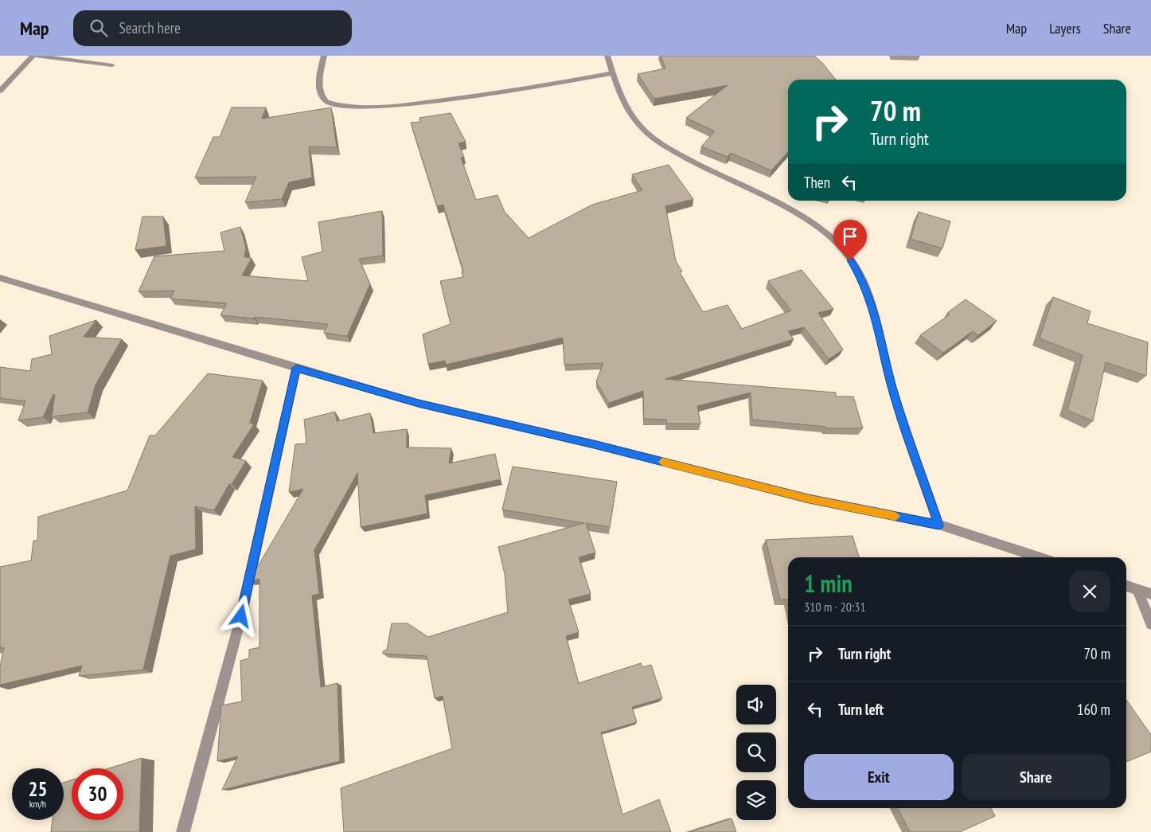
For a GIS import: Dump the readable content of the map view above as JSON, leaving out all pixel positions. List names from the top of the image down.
{
  "page": {
    "header": "Map",
    "search": "Search here",
    "nav": ["Map", "Layers", "Share"],
    "turn": ["70 m", "Turn right"],
    "then": "Then",
    "heading": ["1 min", "310 m · 20:31"],
    "list": [
      {
        "name": "Turn right",
        "value": "70 m"
      },
      {
        "name": "Turn left",
        "value": "160 m"
      }
    ],
    "buttons": ["Exit", "Share"],
    "speed": "25 km/h",
    "limit": "30"
  }
}
